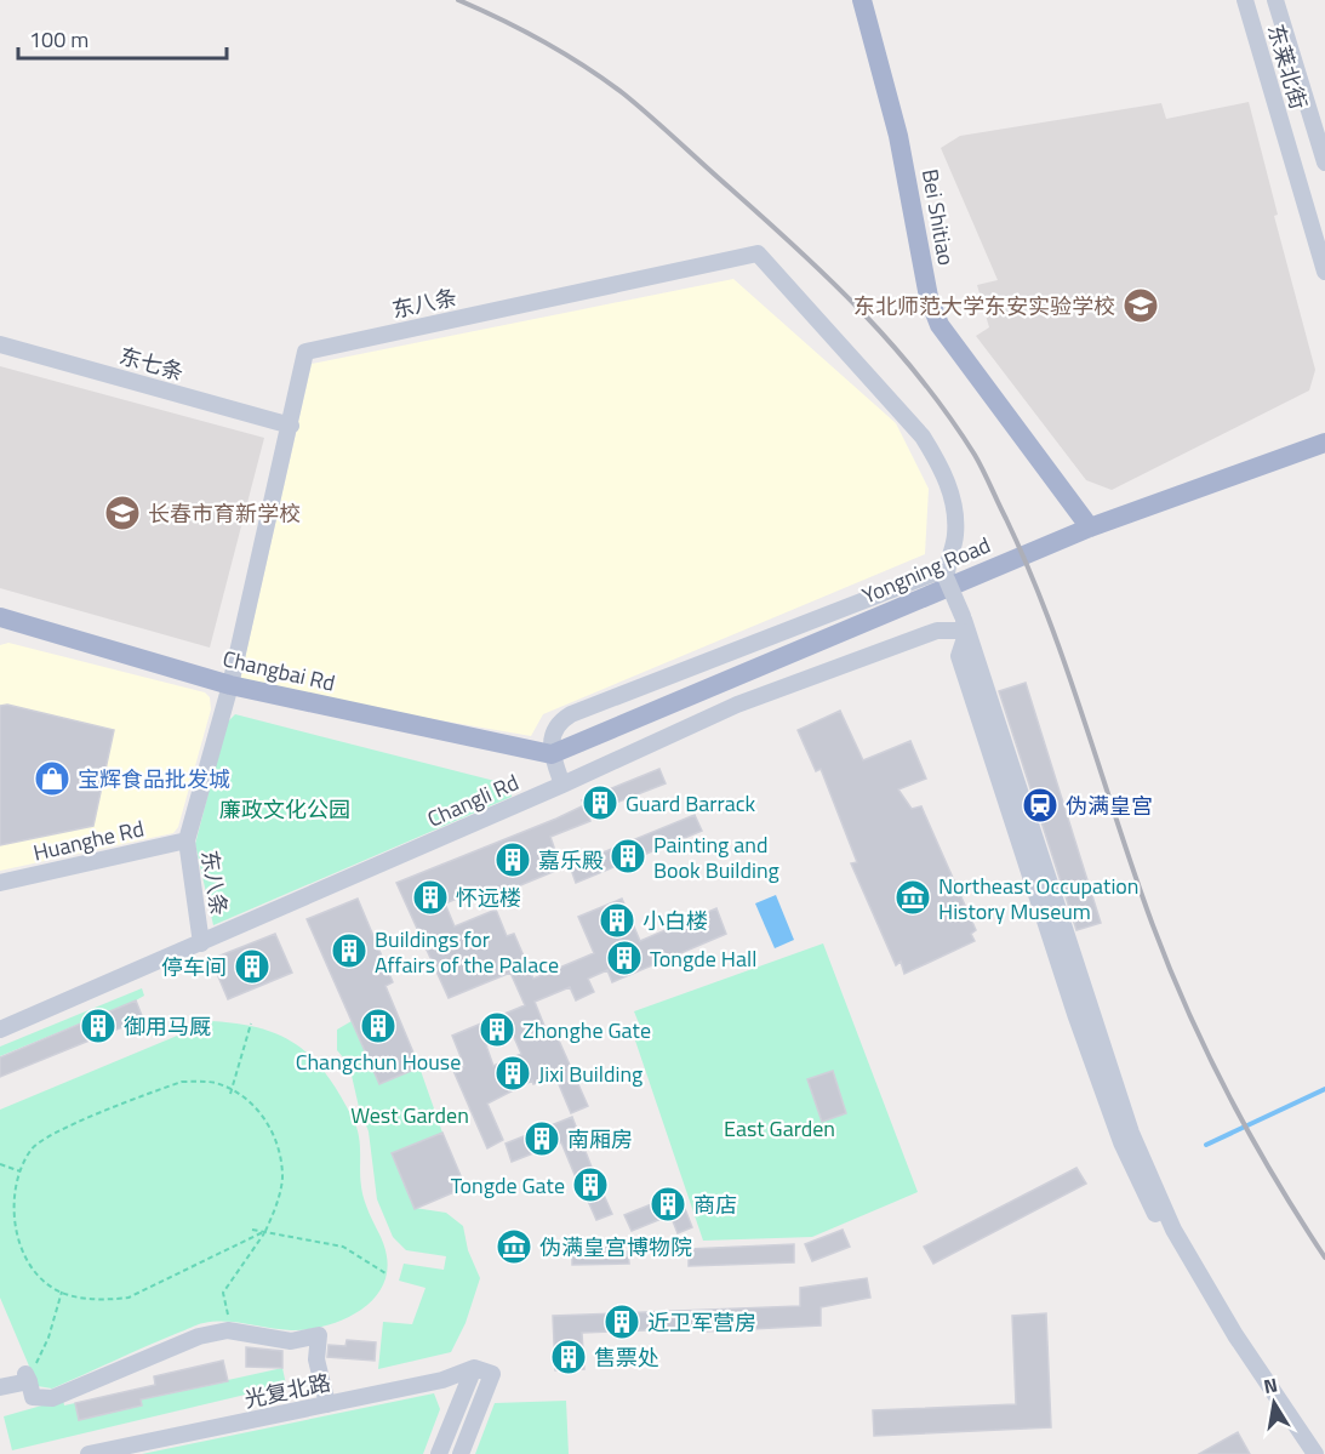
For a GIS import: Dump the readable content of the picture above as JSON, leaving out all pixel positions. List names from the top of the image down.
{
  "streets": {
    "main road": ["Bei Shitiao", "Yongning Road", "Changbai Rd"],
    "street": [
      "东莱北街",
      "东八条",
      "东七条",
      "Changli Rd",
      "Huanghe Rd",
      "光复北路"
    ]
  },
  "crossings": [
    ["Bei Shitiao", "Yongning Road"],
    ["东八条", "东七条"],
    ["东八条", "Changbai Rd"],
    ["东八条", "Changli Rd"],
    ["东八条", "Huanghe Rd"],
    ["Yongning Road", "Changbai Rd"]
  ],
  "parks": ["廉政文化公园", "West Garden", "East Garden"],
  "places": {
    "school or university": ["东北师范大学东安实验学校", "长春市育新学校"],
    "shop": ["宝辉食品批发城"],
    "building": [
      "Guard Barrack",
      "Painting and Book Building",
      "嘉乐殿",
      "怀远楼",
      "小白楼",
      "Buildings for Affairs of the Palace",
      "Tongde Hall",
      "停车间",
      "御用马厩",
      "Changchun House",
      "Zhonghe Gate",
      "Jixi Building",
      "南厢房",
      "Tongde Gate",
      "商店",
      "近卫军营房",
      "售票处"
    ],
    "station": ["伪满皇宫"],
    "museum": ["Northeast Occupation History Museum", "伪满皇宫博物院"]
  },
  "scale_bar": "100 m",
  "north": "top"
}
